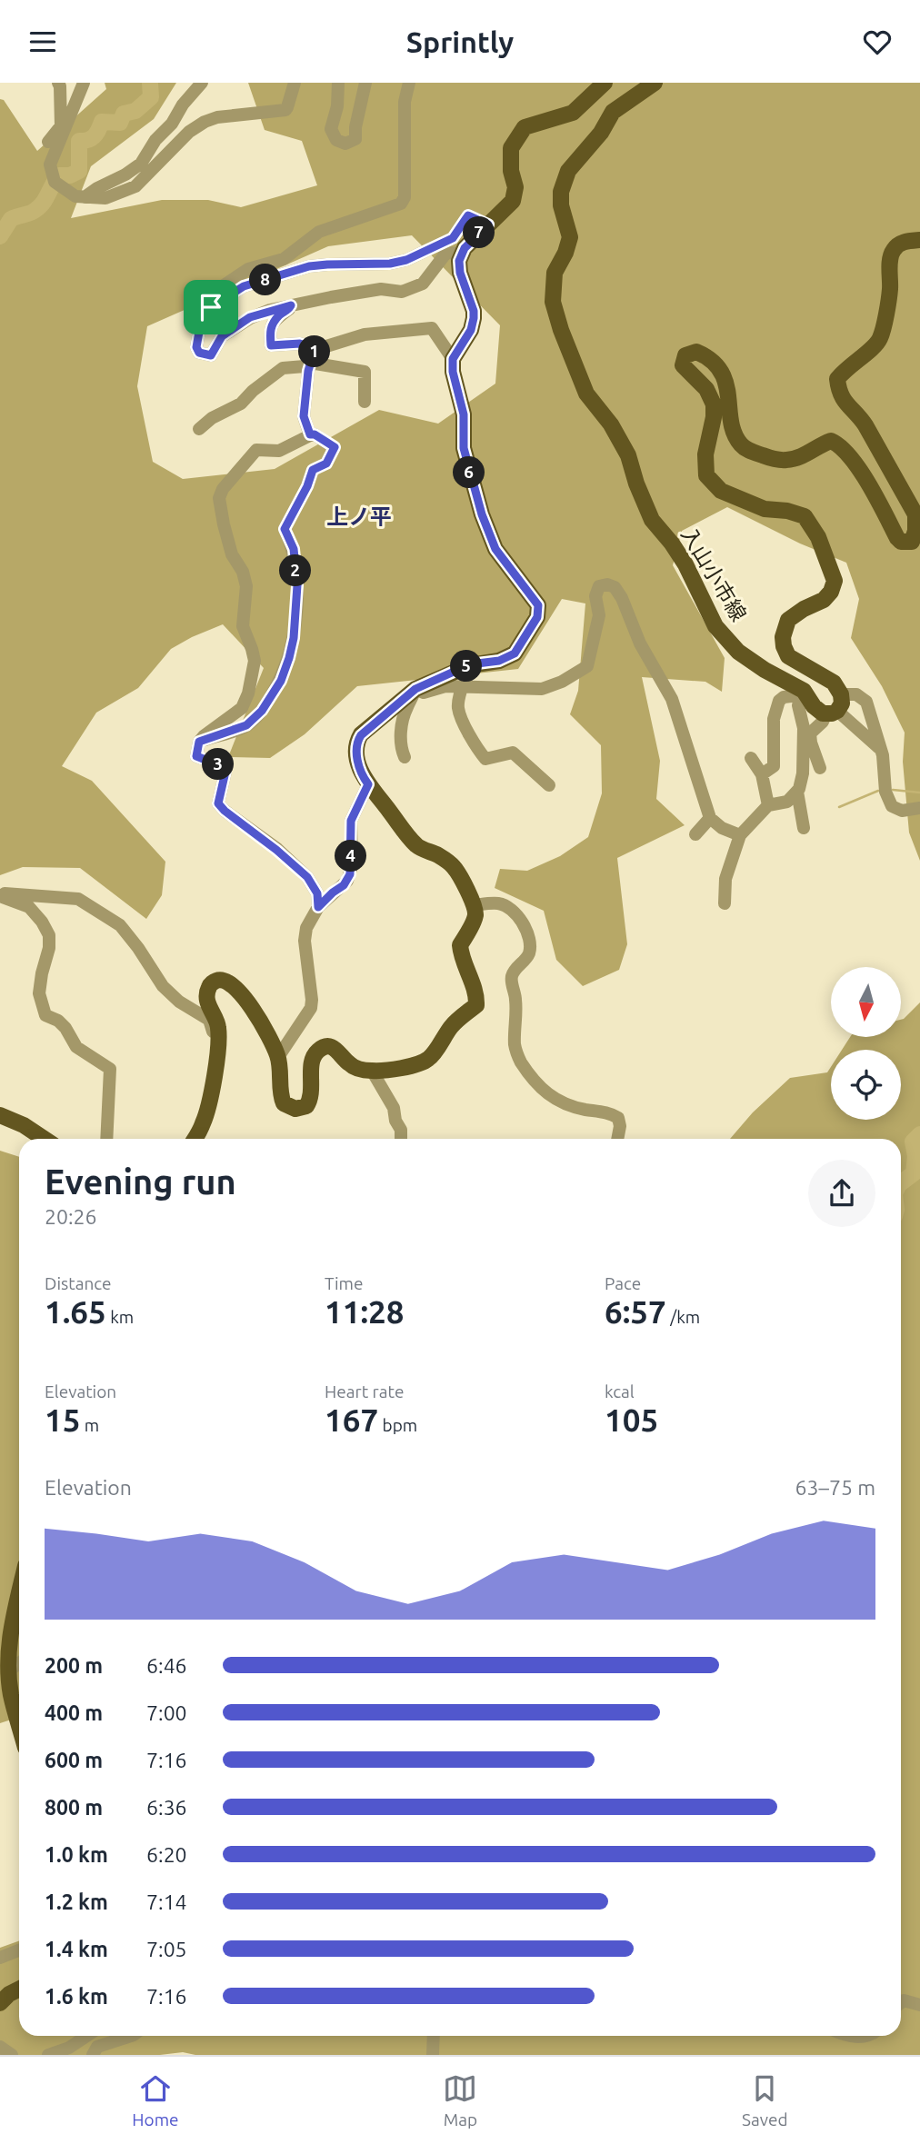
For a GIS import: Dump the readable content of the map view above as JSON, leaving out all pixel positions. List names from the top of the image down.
{
  "streets": {
    "main road": ["入山小市線"]
  },
  "districts": ["上ノ平"],
  "north": "bottom",
  "page": {
    "header": "Sprintly",
    "pins": [
      "7",
      "8",
      "1",
      "6",
      "2",
      "5",
      "3",
      "4"
    ],
    "heading": ["Evening run", "20:26"],
    "stats": [
      ["Distance", "1.65 km"],
      ["Time", "11:28"],
      ["Pace", "6:57 /km"],
      ["Elevation", "15 m"],
      ["Heart rate", "167 bpm"],
      ["kcal", "105"]
    ],
    "chart": ["Elevation", "63–75 m"],
    "list": [
      {
        "name": "200 m",
        "note": "6:46"
      },
      {
        "name": "400 m",
        "note": "7:00"
      },
      {
        "name": "600 m",
        "note": "7:16"
      },
      {
        "name": "800 m",
        "note": "6:36"
      },
      {
        "name": "1.0 km",
        "note": "6:20"
      },
      {
        "name": "1.2 km",
        "note": "7:14"
      },
      {
        "name": "1.4 km",
        "note": "7:05"
      },
      {
        "name": "1.6 km",
        "note": "7:16"
      }
    ],
    "tabs": ["Home", "Map", "Saved"]
  }
}
